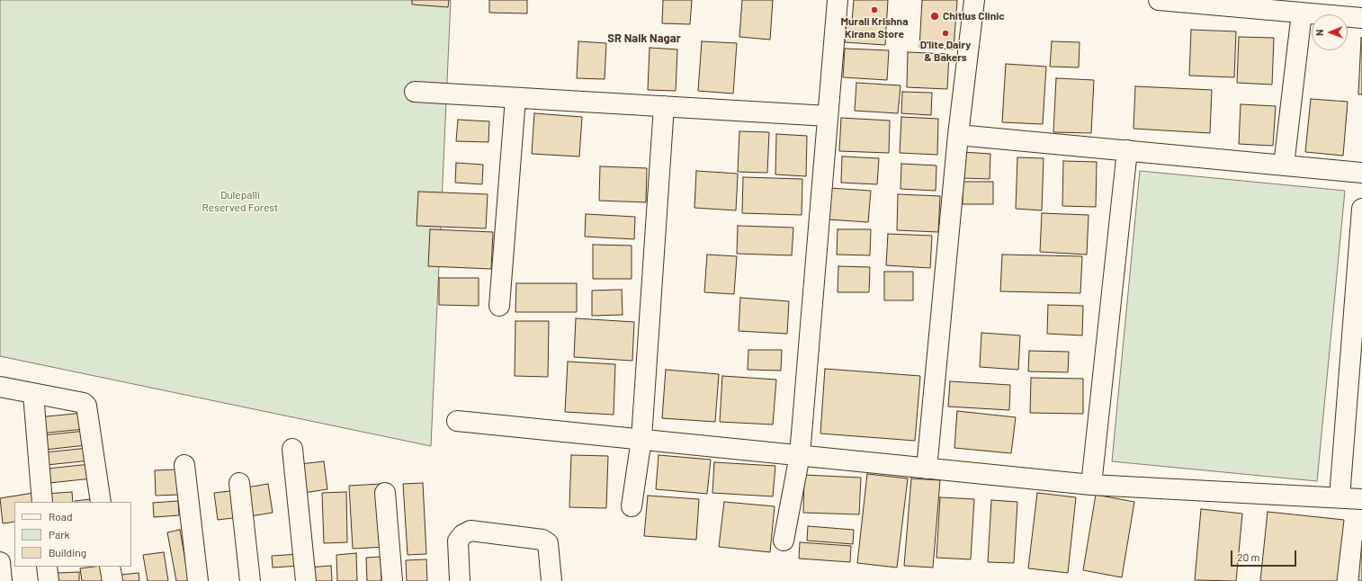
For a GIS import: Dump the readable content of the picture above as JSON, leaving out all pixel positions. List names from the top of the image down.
{
  "districts": ["SR Naik Nagar"],
  "parks": ["Dulepalli Reserved Forest"],
  "places": ["Murali Krishna Kirana Store", "Chitlus Clinic", "D'lite Dairy & Bakers"],
  "legend": ["Road", "Park", "Building"],
  "scale_bar": "20 m",
  "north": "left"
}
